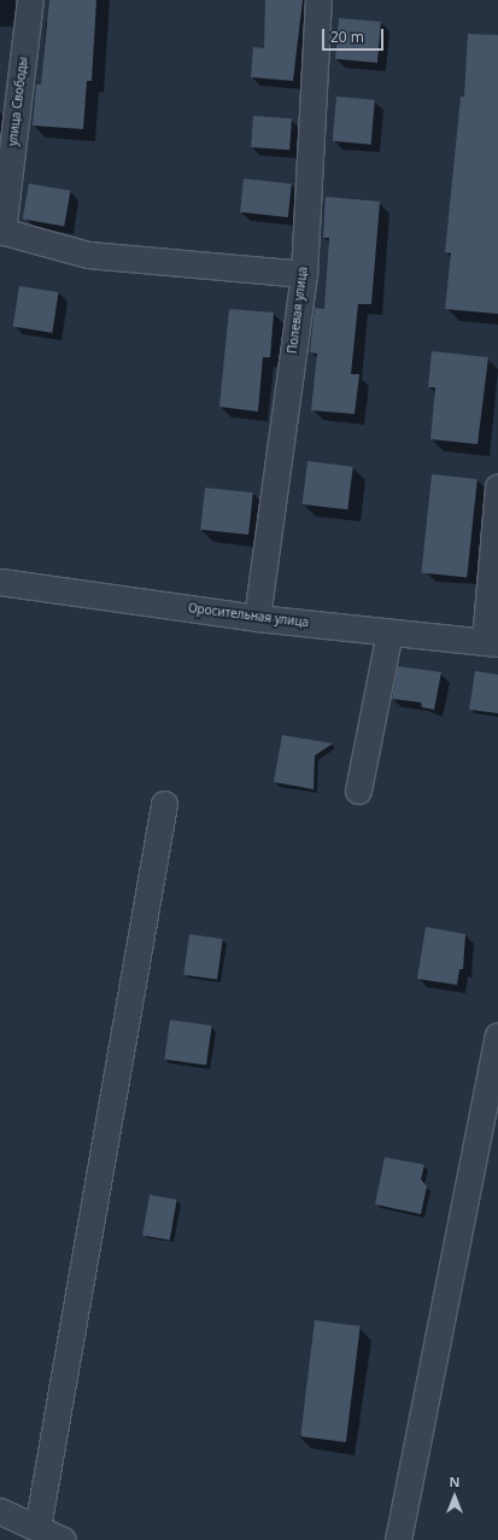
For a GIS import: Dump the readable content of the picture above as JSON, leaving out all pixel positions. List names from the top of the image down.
{
  "streets": {
    "street": ["улица Свободы", "Полевая улица", "Оросительная улица"]
  },
  "crossings": [
    ["Полевая улица", "Оросительная улица"]
  ],
  "scale_bar": "20 m",
  "north": "top"
}
